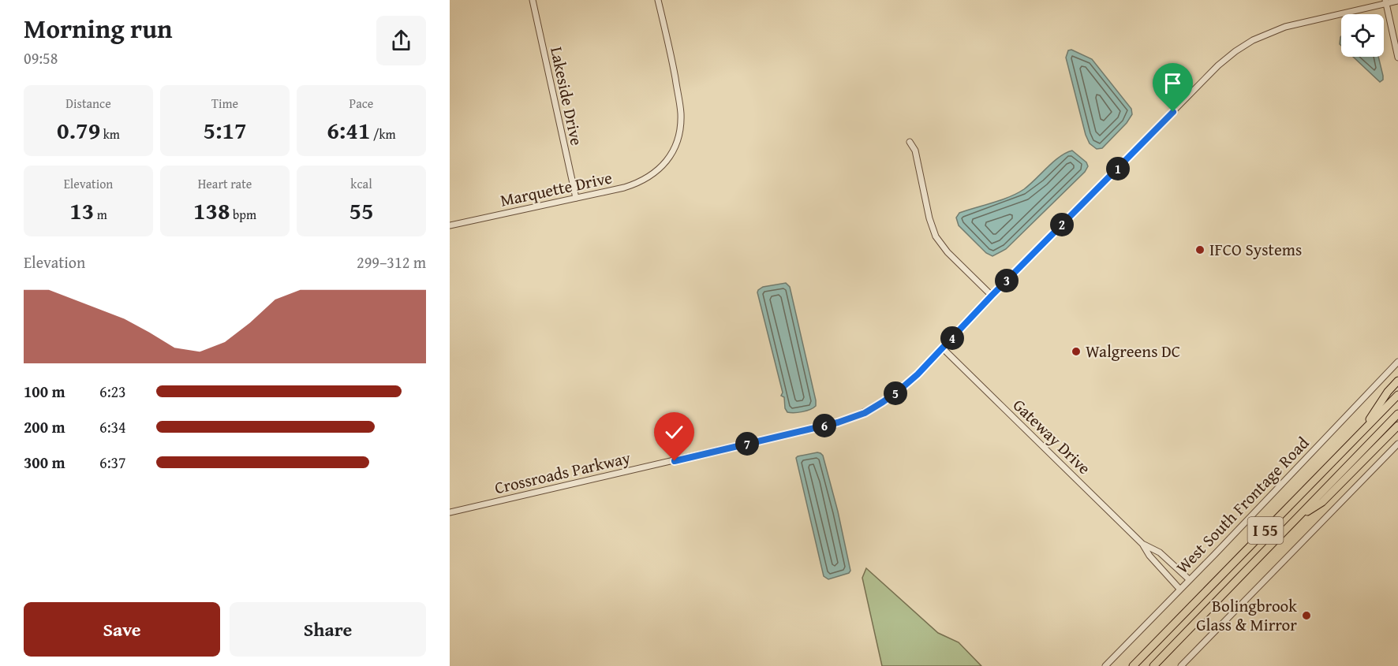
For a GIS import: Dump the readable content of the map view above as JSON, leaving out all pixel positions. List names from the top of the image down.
{
  "streets": {
    "highway": ["I 55"],
    "street": [
      "Lakeside Drive",
      "Marquette Drive",
      "Gateway Drive",
      "Crossroads Parkway",
      "West South Frontage Road"
    ]
  },
  "crossings": [
    ["Lakeside Drive", "Marquette Drive"],
    ["Gateway Drive", "Crossroads Parkway"],
    ["Gateway Drive", "West South Frontage Road"]
  ],
  "places": ["IFCO Systems", "Walgreens DC", "Bolingbrook Glass & Mirror"],
  "page": {
    "heading": ["Morning run", "09:58"],
    "stats": [
      ["Distance", "0.79 km"],
      ["Time", "5:17"],
      ["Pace", "6:41 /km"],
      ["Elevation", "13 m"],
      ["Heart rate", "138 bpm"],
      ["kcal", "55"]
    ],
    "pins": [
      "1",
      "2",
      "3",
      "4",
      "5",
      "6",
      "7"
    ],
    "chart": ["Elevation", "299–312 m"],
    "list": [
      {
        "name": "100 m",
        "note": "6:23"
      },
      {
        "name": "200 m",
        "note": "6:34"
      },
      {
        "name": "300 m",
        "note": "6:37"
      }
    ],
    "buttons": ["Save", "Share"]
  }
}
